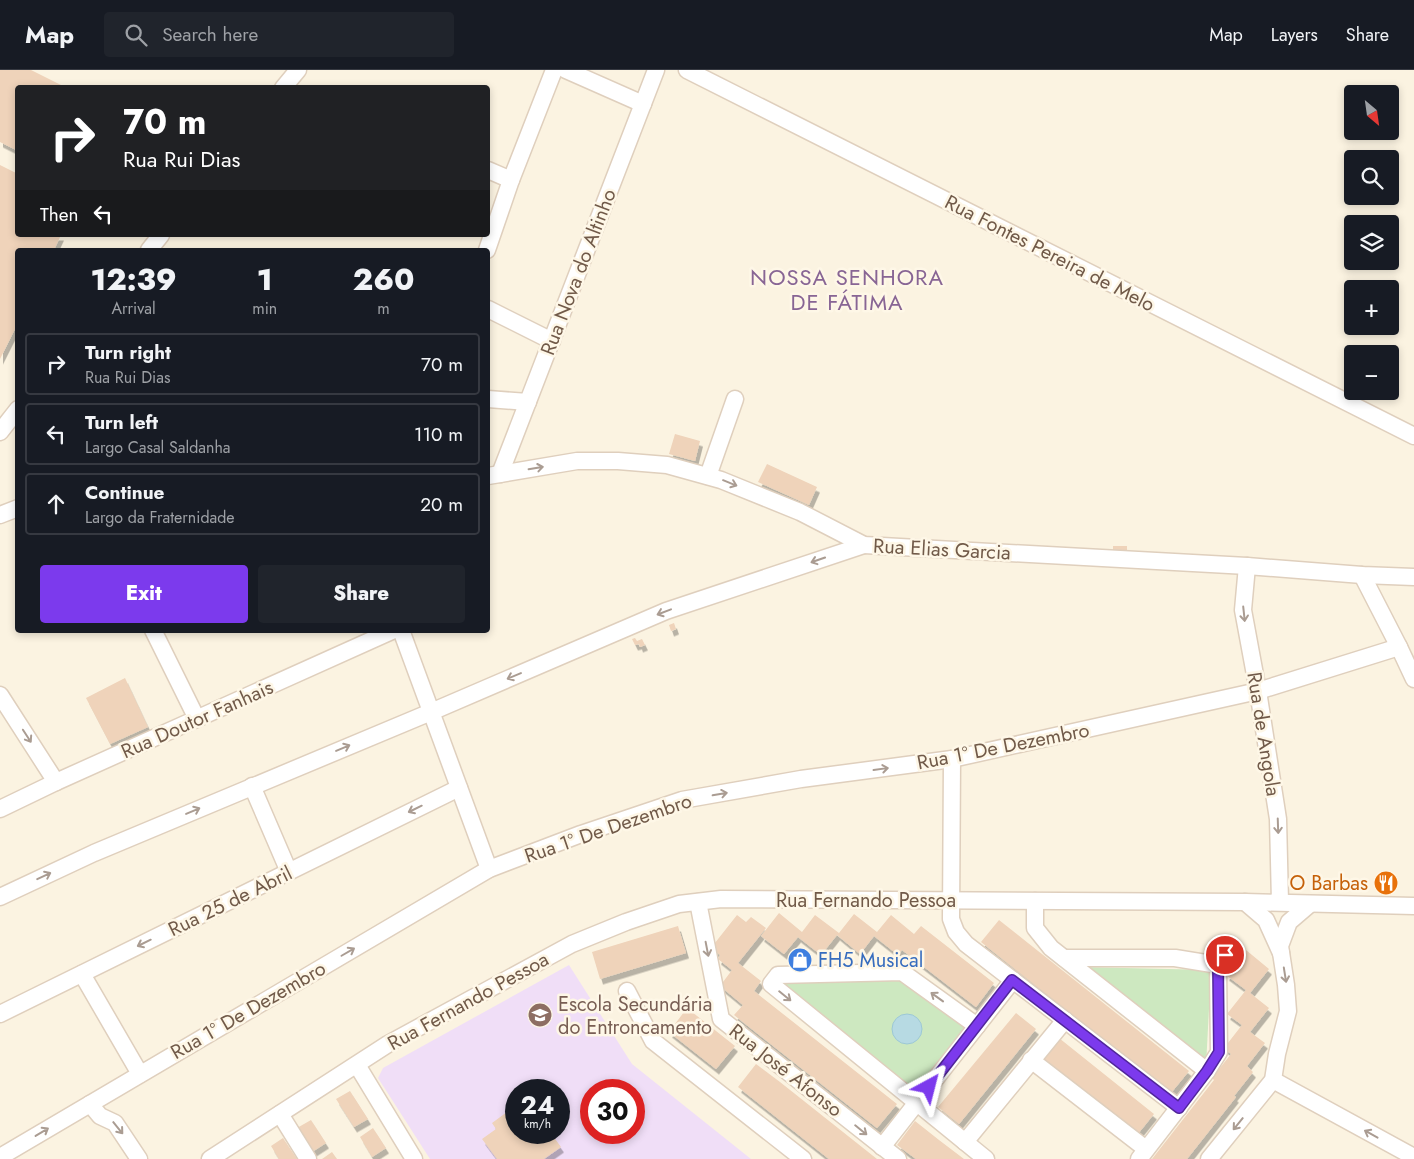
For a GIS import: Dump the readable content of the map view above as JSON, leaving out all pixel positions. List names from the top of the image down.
{
  "streets": {
    "street": [
      "Rua Fontes Pereira de Melo",
      "Rua Nova do Altinho",
      "Rua Elias Garcia",
      "Rua Doutor Fanhais",
      "Rua de Angola",
      "Rua 1º De Dezembro",
      "Rua Fernando Pessoa",
      "Rua 25 de Abril",
      "Rua José Afonso"
    ]
  },
  "crossings": [
    ["Rua Nova do Altinho", "Rua Elias Garcia"],
    ["Rua Elias Garcia", "Rua de Angola"],
    ["Rua de Angola", "Rua 1º De Dezembro"],
    ["Rua de Angola", "Rua Fernando Pessoa"],
    ["Rua Fernando Pessoa", "Rua José Afonso"]
  ],
  "one_way": ["Rua Elias Garcia", "Rua de Angola", "Rua 1º De Dezembro"],
  "districts": ["NOSSA SENHORA DE FÁTIMA"],
  "places": {
    "restaurant": ["O Barbas"],
    "shop": ["FH5 Musical"],
    "school or university": ["Escola Secundária do Entroncamento"]
  },
  "north": "bottom right",
  "page": {
    "header": "Map",
    "search": "Search here",
    "nav": ["Map", "Layers", "Share"],
    "map_buttons": ["+", "−"],
    "turn": ["70 m", "Rua Rui Dias"],
    "then": "Then",
    "eta": [
      "12:39",
      "Arrival",
      "1",
      "min",
      "260",
      "m"
    ],
    "list": [
      {
        "name": "Turn right",
        "note": "Rua Rui Dias",
        "value": "70 m"
      },
      {
        "name": "Turn left",
        "note": "Largo Casal Saldanha",
        "value": "110 m"
      },
      {
        "name": "Continue",
        "note": "Largo da Fraternidade",
        "value": "20 m"
      }
    ],
    "buttons": ["Exit", "Share"],
    "speed": "24 km/h",
    "limit": "30"
  }
}
